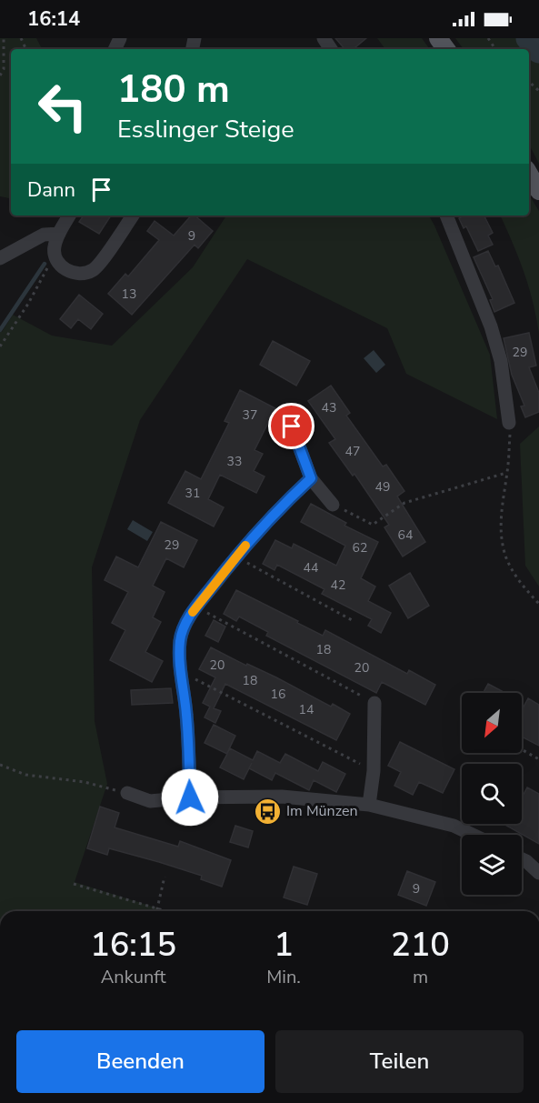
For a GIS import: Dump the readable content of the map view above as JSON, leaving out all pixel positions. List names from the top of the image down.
{
  "places": {
    "bus stop": ["Im Münzen"]
  },
  "house_numbers": [
    "9",
    "13",
    "29",
    "43",
    "37",
    "47",
    "33",
    "49",
    "31",
    "64",
    "29",
    "62",
    "44",
    "42",
    "18",
    "20",
    "20",
    "18",
    "16",
    "14",
    "9"
  ],
  "north": "bottom left",
  "page": {
    "status": "16:14",
    "turn": ["180 m", "Esslinger Steige"],
    "then": "Dann",
    "eta": [
      "16:15",
      "Ankunft",
      "1",
      "Min.",
      "210",
      "m"
    ],
    "buttons": ["Beenden", "Teilen"]
  }
}
